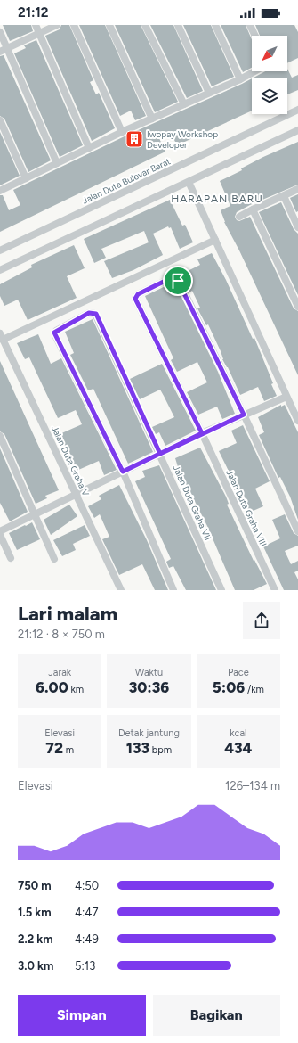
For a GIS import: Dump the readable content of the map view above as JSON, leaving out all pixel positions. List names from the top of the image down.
{
  "streets": {
    "street": [
      "Jalan Duta Bulevar Barat",
      "Jalan Duta Graha V",
      "Jalan Duta Graha VII",
      "Jalan Duta Graha VIII"
    ]
  },
  "districts": ["HARAPAN BARU"],
  "places": {
    "building": ["Iwopay Workshop Developer"]
  },
  "north": "bottom left",
  "page": {
    "status": "21:12",
    "heading": ["Lari malam", "21:12 · 8 × 750 m"],
    "stats": [
      ["Jarak", "6.00 km"],
      ["Waktu", "30:36"],
      ["Pace", "5:06 /km"],
      ["Elevasi", "72 m"],
      ["Detak jantung", "133 bpm"],
      ["kcal", "434"]
    ],
    "chart": ["Elevasi", "126–134 m"],
    "list": [
      {
        "name": "750 m",
        "note": "4:50"
      },
      {
        "name": "1.5 km",
        "note": "4:47"
      },
      {
        "name": "2.2 km",
        "note": "4:49"
      },
      {
        "name": "3.0 km",
        "note": "5:13"
      }
    ],
    "buttons": ["Simpan", "Bagikan"]
  }
}
